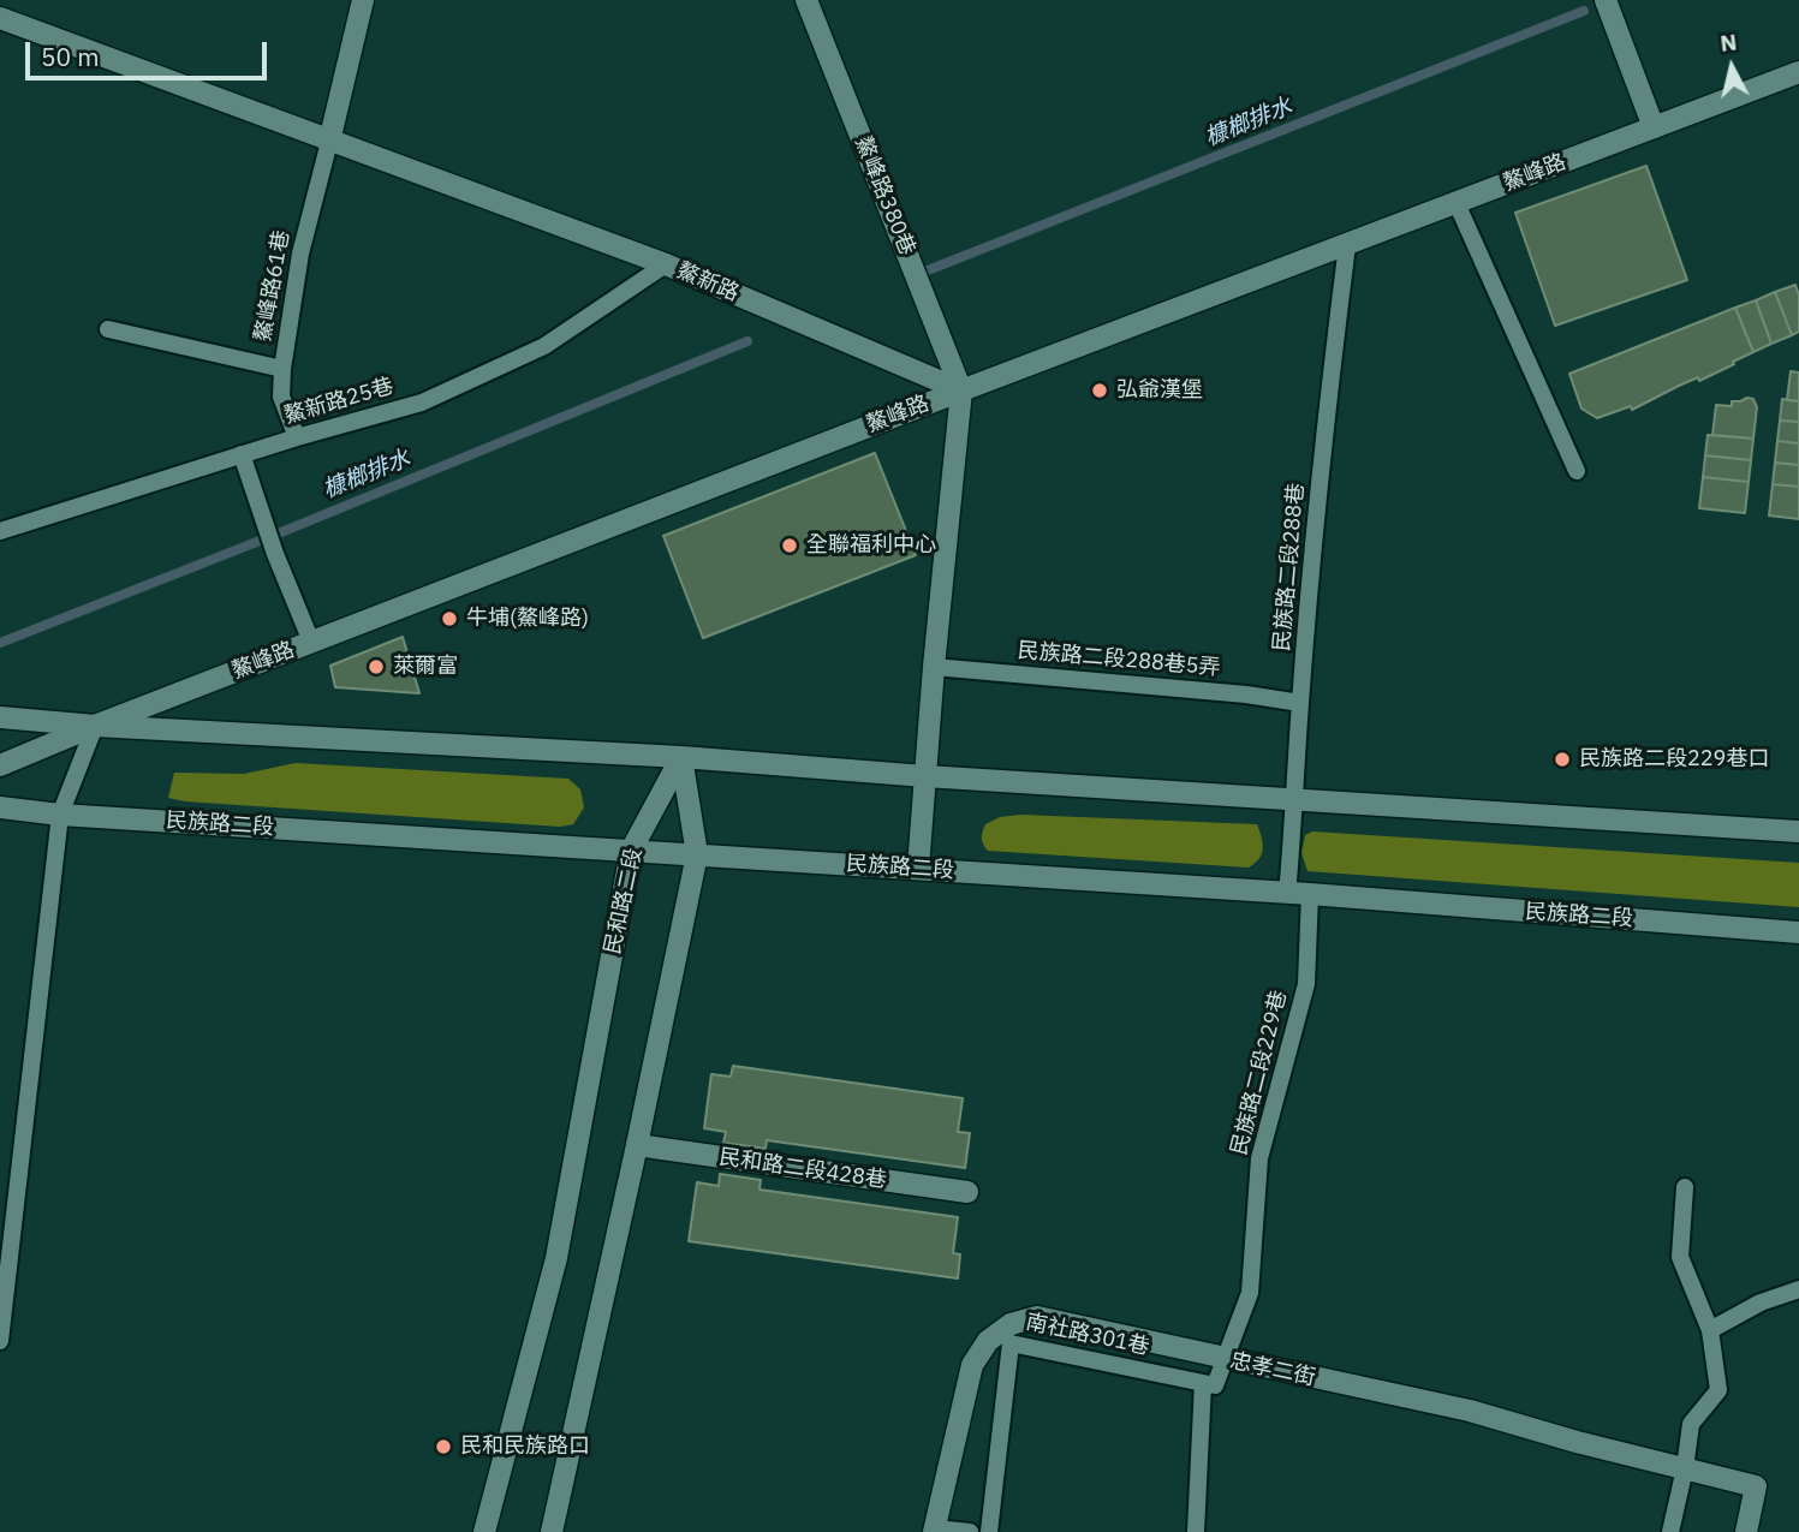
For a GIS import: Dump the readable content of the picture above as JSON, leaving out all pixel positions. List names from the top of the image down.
{
  "streets": {
    "street": [
      "鰲峰路",
      "鰲峰路380巷",
      "鰲新路",
      "民族路二段",
      "民和路二段",
      "民和路二段428巷",
      "忠孝二街"
    ],
    "lane": [
      "鰲峰路61巷",
      "鰲新路25巷",
      "民族路二段288巷",
      "民族路二段288巷5弄",
      "民族路二段229巷",
      "南社路301巷"
    ]
  },
  "crossings": [
    ["鰲峰路", "鰲峰路380巷"],
    ["鰲峰路", "鰲新路"],
    ["鰲峰路", "民族路二段288巷"],
    ["鰲峰路380巷", "鰲新路"],
    ["鰲新路", "鰲峰路61巷"],
    ["鰲新路", "鰲新路25巷"],
    ["鰲峰路61巷", "鰲新路25巷"],
    ["民族路二段288巷", "民族路二段288巷5弄"],
    ["民族路二段288巷", "民族路二段"],
    ["民族路二段", "民和路二段"],
    ["民族路二段", "民族路二段229巷"],
    ["民族路二段229巷", "忠孝二街"]
  ],
  "water": ["槺榔排水"],
  "places": [
    "弘爺漢堡",
    "全聯福利中心",
    "牛埔(鰲峰路)",
    "萊爾富",
    "民族路二段229巷口",
    "民和民族路口"
  ],
  "scale_bar": "50 m",
  "north": "top"
}
